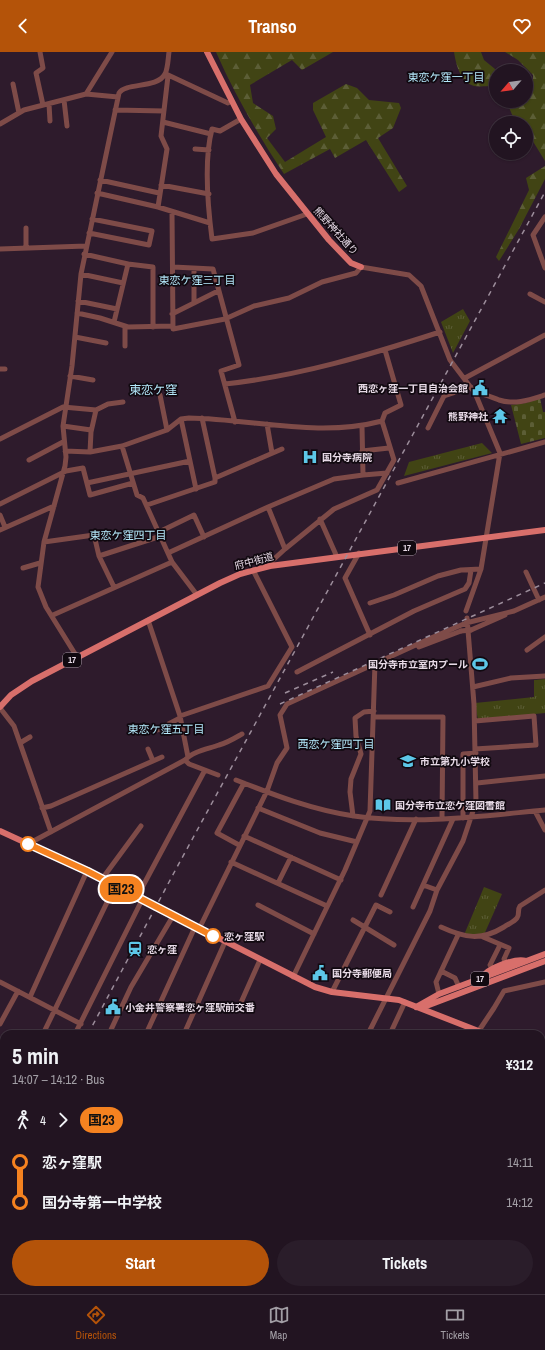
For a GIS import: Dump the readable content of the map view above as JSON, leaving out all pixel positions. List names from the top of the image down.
{
  "streets": {
    "main road": ["熊野神社通り", "17", "府中街道"]
  },
  "districts": [
    "東恋ケ窪一丁目",
    "東恋ケ窪三丁目",
    "東恋ケ窪",
    "東恋ケ窪四丁目",
    "東恋ケ窪五丁目",
    "西恋ケ窪四丁目"
  ],
  "places": {
    "public building": ["西恋ヶ窪一丁目自治会館", "国分寺郵便局", "小金井警察署恋ヶ窪駅前交番"],
    "temple": ["熊野神社"],
    "hospital": ["国分寺病院"],
    "sports": ["国分寺市立室内プール"],
    "school or university": ["市立第九小学校"],
    "library": ["国分寺市立恋ケ窪図書館"],
    "other": ["恋ヶ窪駅"],
    "station": ["恋ヶ窪"]
  },
  "lines": ["bus line 国23"],
  "north": "bottom left",
  "page": {
    "header": "Transo",
    "on_map": "国23",
    "heading": ["5 min", "14:07 – 14:12 · Bus", "¥312"],
    "legs": ["4", "国23"],
    "list": [
      {
        "name": "恋ヶ窪駅",
        "value": "14:11"
      },
      {
        "name": "国分寺第一中学校",
        "value": "14:12"
      }
    ],
    "buttons": ["Start", "Tickets"],
    "tabs": ["Directions", "Map", "Tickets"]
  }
}
